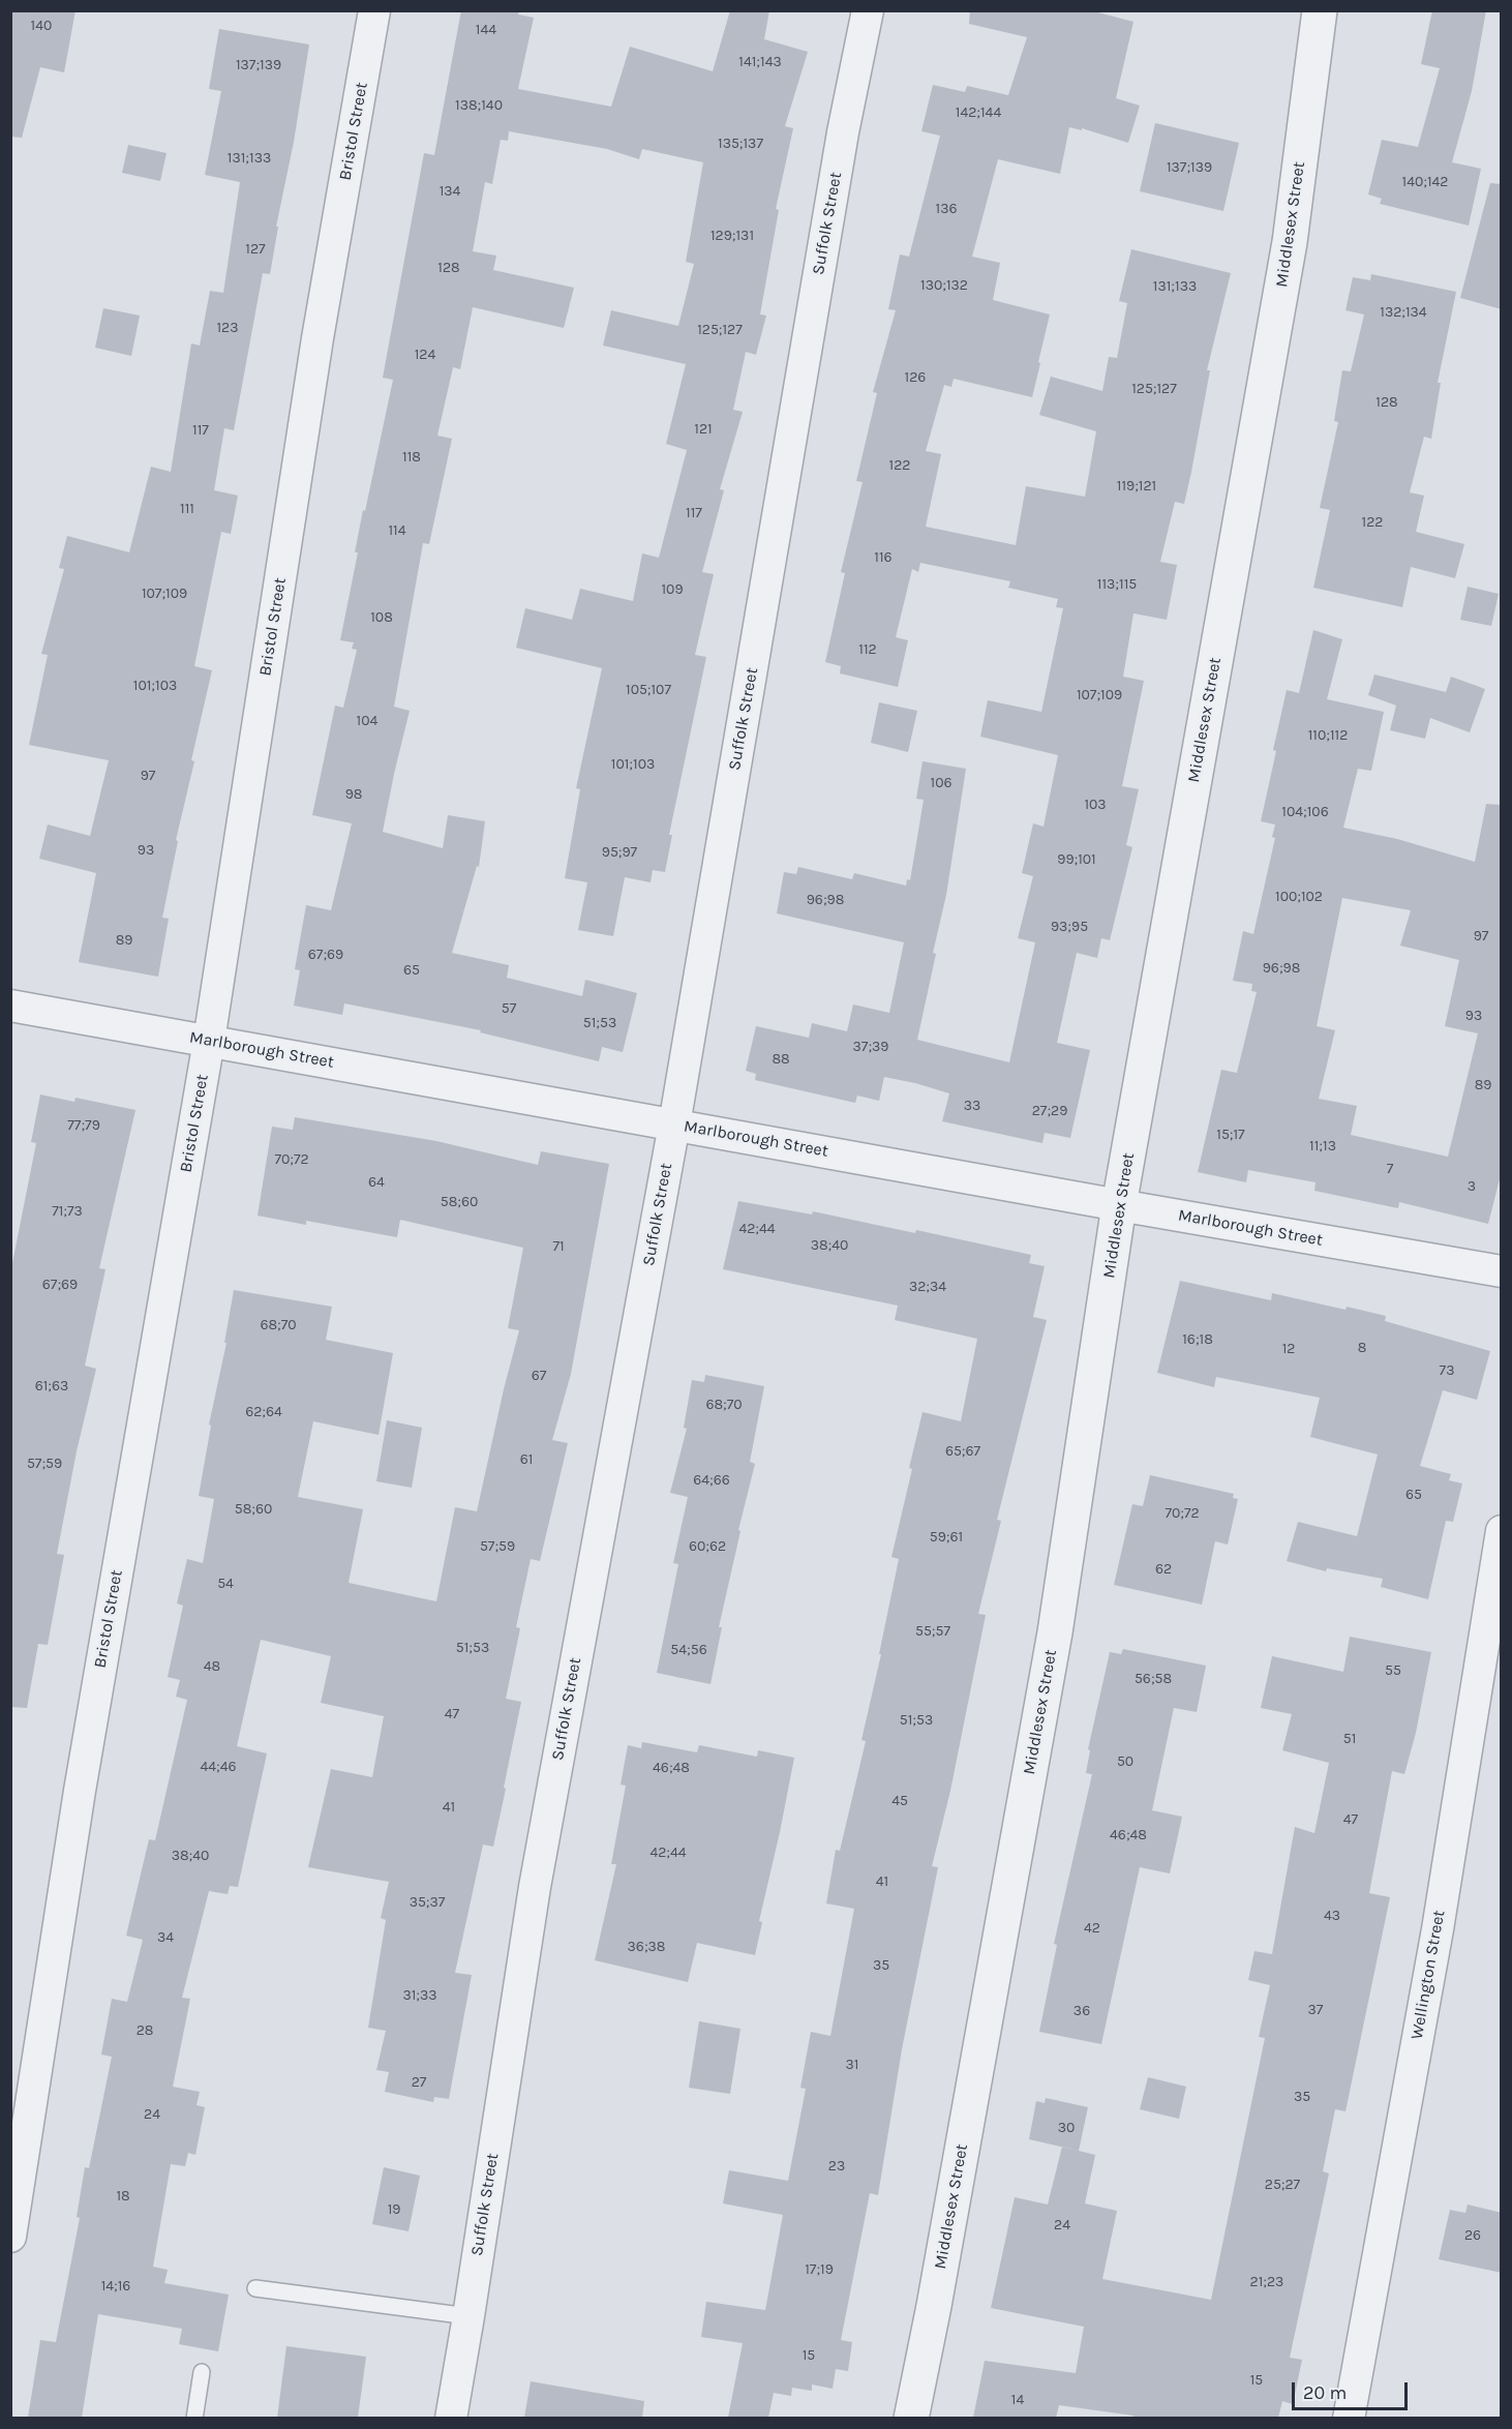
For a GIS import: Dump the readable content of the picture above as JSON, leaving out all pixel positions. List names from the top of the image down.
{
  "streets": {
    "street": [
      "Bristol Street",
      "Suffolk Street",
      "Middlesex Street",
      "Marlborough Street",
      "Wellington Street"
    ]
  },
  "crossings": [
    ["Bristol Street", "Marlborough Street"],
    ["Suffolk Street", "Marlborough Street"],
    ["Middlesex Street", "Marlborough Street"]
  ],
  "house_numbers": [
    "140",
    "144",
    "141;143",
    "137;139",
    "138;140",
    "142;144",
    "135;137",
    "131;133",
    "137;139",
    "140;142",
    "134",
    "136",
    "129;131",
    "127",
    "128",
    "130;132",
    "131;133",
    "132;134",
    "123",
    "125;127",
    "124",
    "126",
    "125;127",
    "128",
    "121",
    "117",
    "118",
    "122",
    "119;121",
    "111",
    "117",
    "122",
    "114",
    "116",
    "113;115",
    "109",
    "107;109",
    "108",
    "112",
    "101;103",
    "105;107",
    "107;109",
    "104",
    "110;112",
    "101;103",
    "97",
    "106",
    "98",
    "103",
    "104;106",
    "93",
    "95;97",
    "99;101",
    "100;102",
    "96;98",
    "93;95",
    "97",
    "89",
    "67;69",
    "96;98",
    "65",
    "57",
    "93",
    "51;53",
    "37;39",
    "88",
    "89",
    "33",
    "27;29",
    "77;79",
    "15;17",
    "11;13",
    "70;72",
    "7",
    "64",
    "3",
    "58;60",
    "71;73",
    "42;44",
    "38;40",
    "71",
    "67;69",
    "32;34",
    "68;70",
    "16;18",
    "8",
    "12",
    "73",
    "67",
    "61;63",
    "68;70",
    "62;64",
    "65;67",
    "61",
    "57;59",
    "64;66",
    "65",
    "58;60",
    "70;72",
    "59;61",
    "57;59",
    "60;62",
    "62",
    "54",
    "55;57",
    "51;53",
    "54;56",
    "48",
    "55",
    "56;58",
    "47",
    "51;53",
    "51",
    "50",
    "44;46",
    "46;48",
    "45",
    "41",
    "47",
    "46;48",
    "42;44",
    "38;40",
    "41",
    "35;37",
    "43",
    "42",
    "34",
    "36;38",
    "35",
    "31;33",
    "37",
    "36",
    "28",
    "31",
    "27",
    "35",
    "24",
    "30",
    "23",
    "25;27",
    "18",
    "19",
    "24",
    "26",
    "17;19",
    "21;23",
    "14;16",
    "15",
    "15",
    "14"
  ],
  "scale_bar": "20 m"
}
